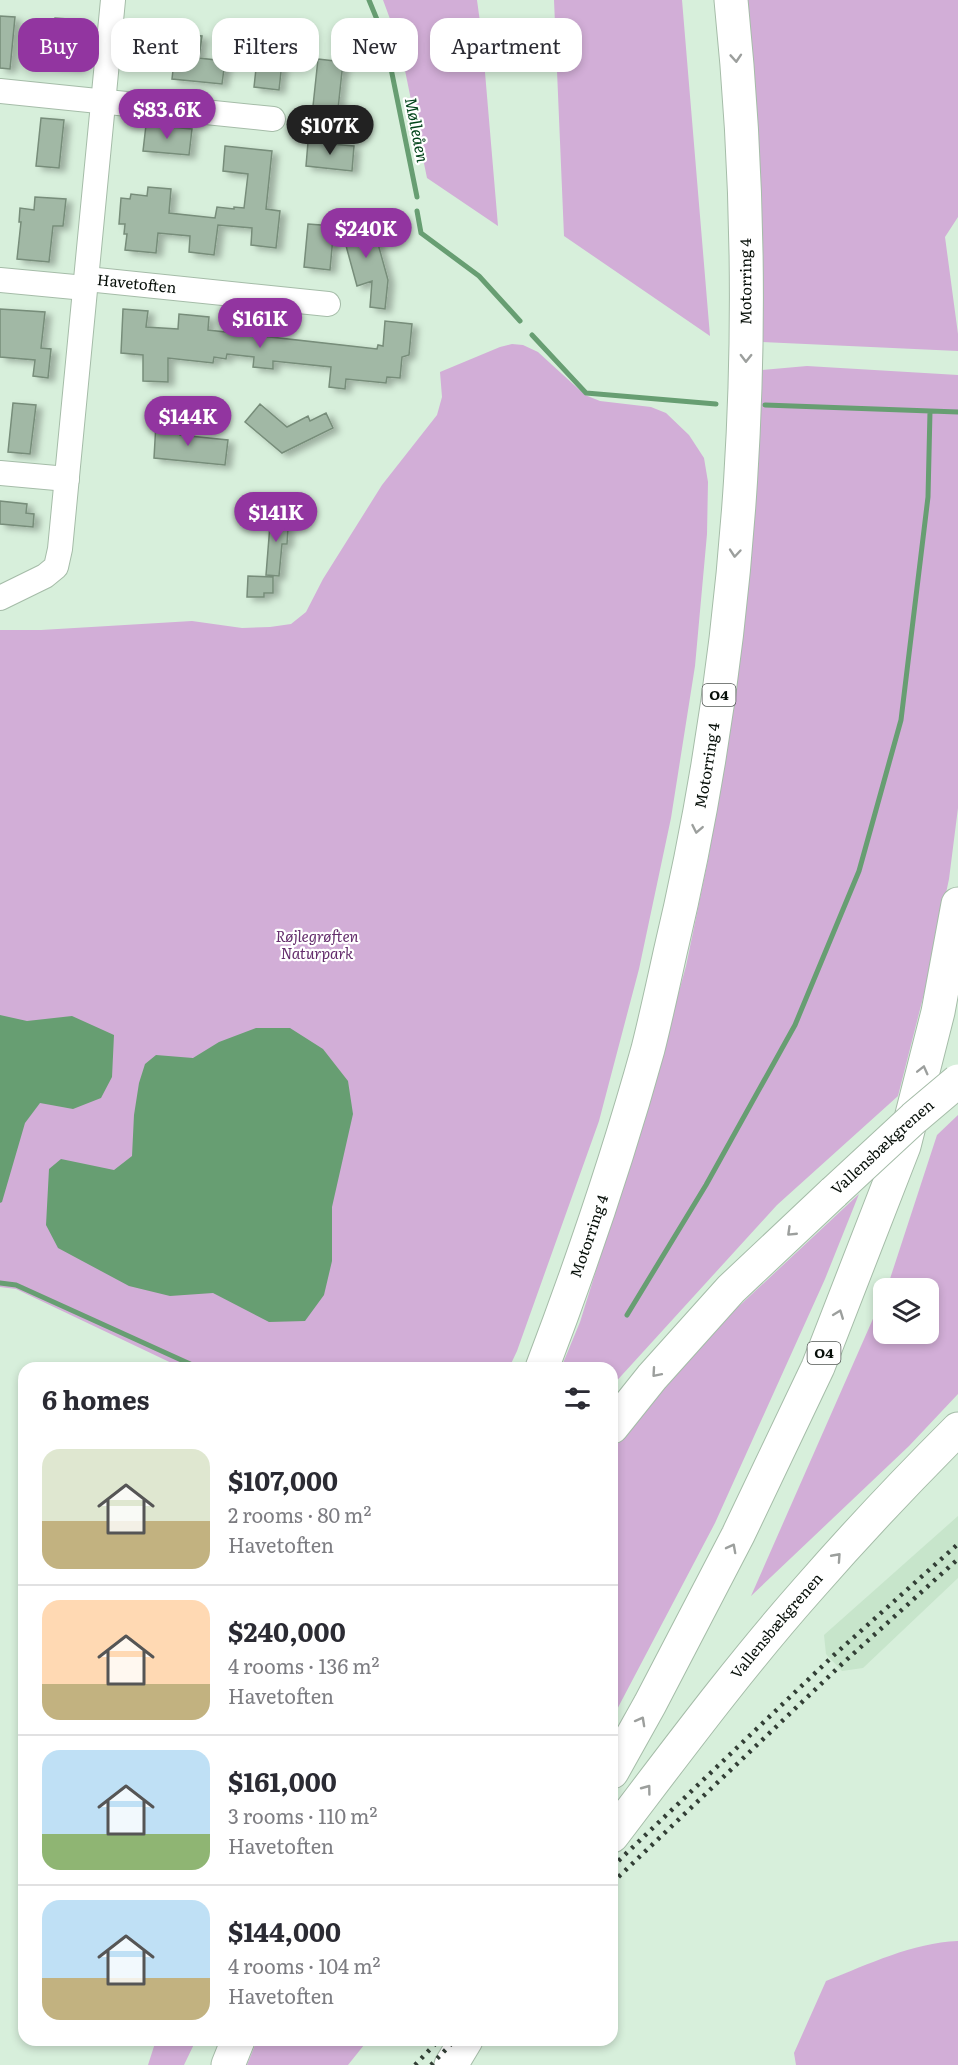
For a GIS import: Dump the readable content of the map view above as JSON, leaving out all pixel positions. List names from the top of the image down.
{
  "streets": {
    "highway": ["Motorring 4", "O4", "Vallensbækgrenen"],
    "street": ["Havetoften"]
  },
  "water": ["Mølleåen"],
  "parks": ["Røjlegrøften Naturpark"],
  "page": {
    "chip": [
      "Buy",
      "Rent",
      "Filters",
      "New",
      "Apartment"
    ],
    "price": [
      "$83.6K",
      "$107K",
      "$240K",
      "$161K",
      "$144K",
      "$141K"
    ],
    "heading": "6 homes",
    "list": [
      {
        "name": "$107,000",
        "note": "2 rooms · 80 m² · Havetoften"
      },
      {
        "name": "$240,000",
        "note": "4 rooms · 136 m² · Havetoften"
      },
      {
        "name": "$161,000",
        "note": "3 rooms · 110 m² · Havetoften"
      },
      {
        "name": "$144,000",
        "note": "4 rooms · 104 m² · Havetoften"
      }
    ]
  }
}
